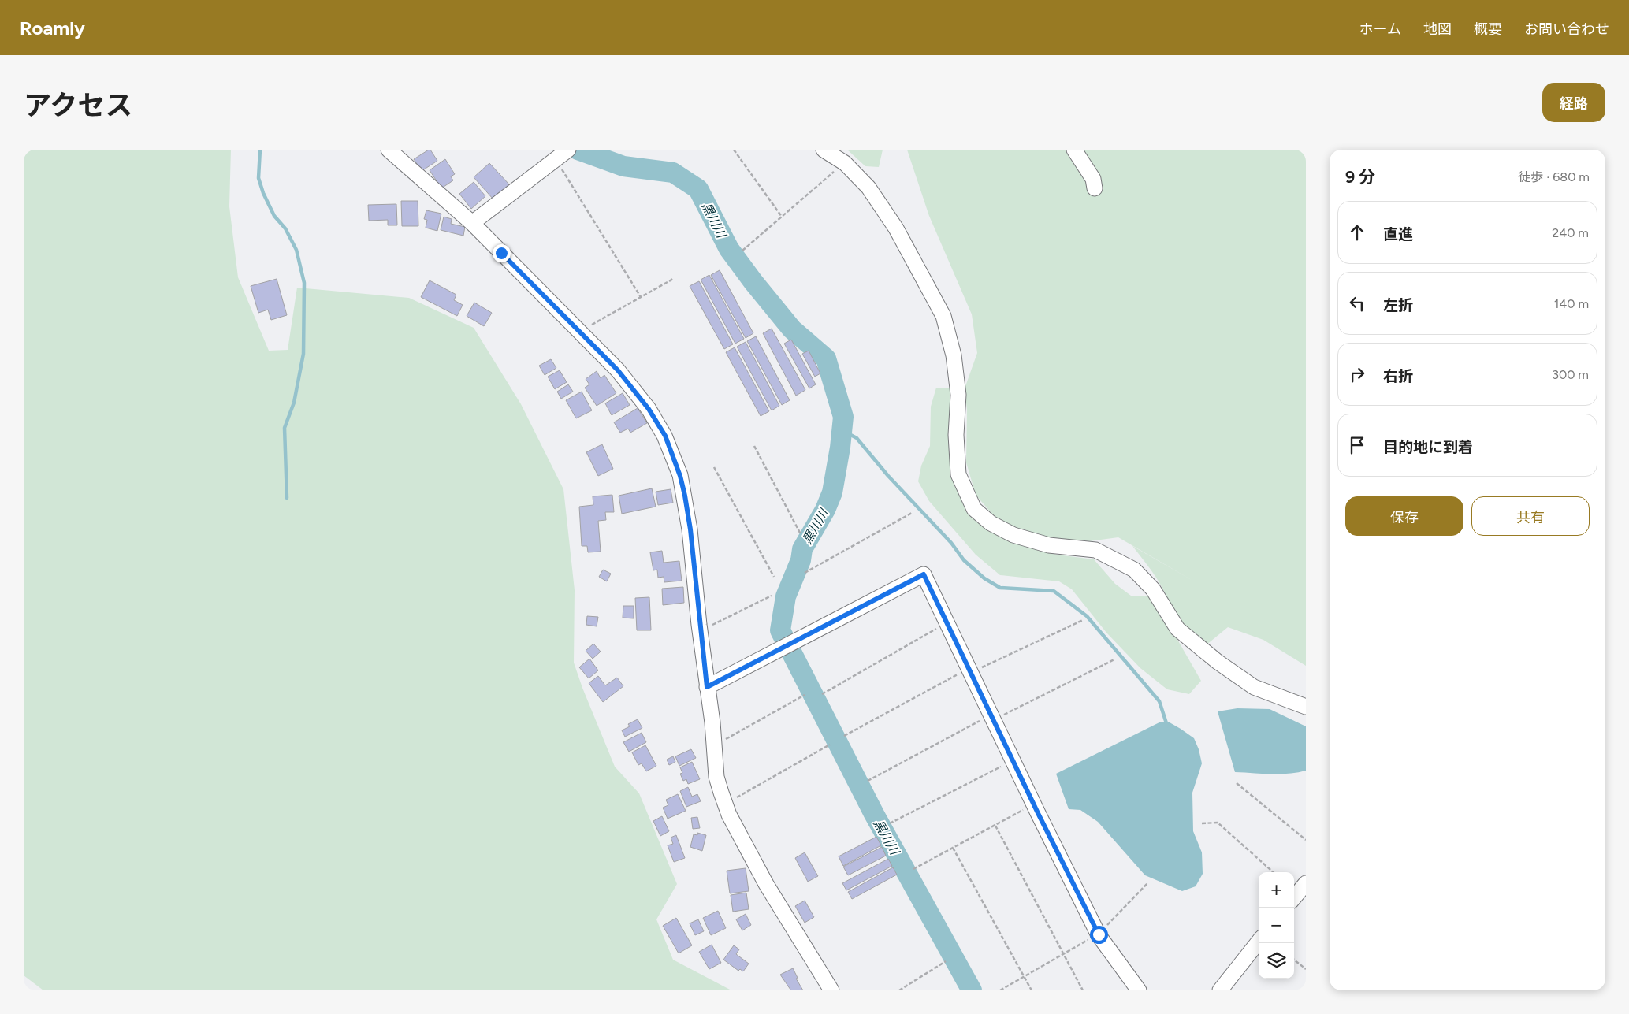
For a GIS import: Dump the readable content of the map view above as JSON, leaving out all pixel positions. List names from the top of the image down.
{
  "water": ["黒川川"],
  "page": {
    "header": "Roamly",
    "nav": [
      "ホーム",
      "地図",
      "概要",
      "お問い合わせ"
    ],
    "title": "アクセス",
    "buttons": [
      "経路",
      ["保存", "共有"]
    ],
    "heading": ["9 分", "徒歩 · 680 m"],
    "list": [
      ["直進", "240 m"],
      ["左折", "140 m"],
      ["右折", "300 m"],
      "目的地に到着"
    ],
    "map_buttons": ["+", "−"]
  }
}
